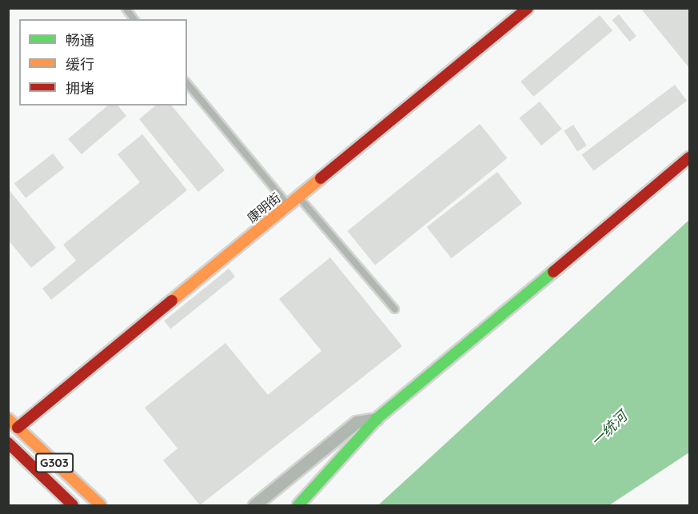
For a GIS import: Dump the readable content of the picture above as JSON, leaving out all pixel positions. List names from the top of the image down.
{
  "streets": {
    "main road": ["康明街", "G303"]
  },
  "crossings": [
    ["康明街", "G303"]
  ],
  "water": ["一统河"],
  "legend": ["畅通", "缓行", "拥堵"]
}
